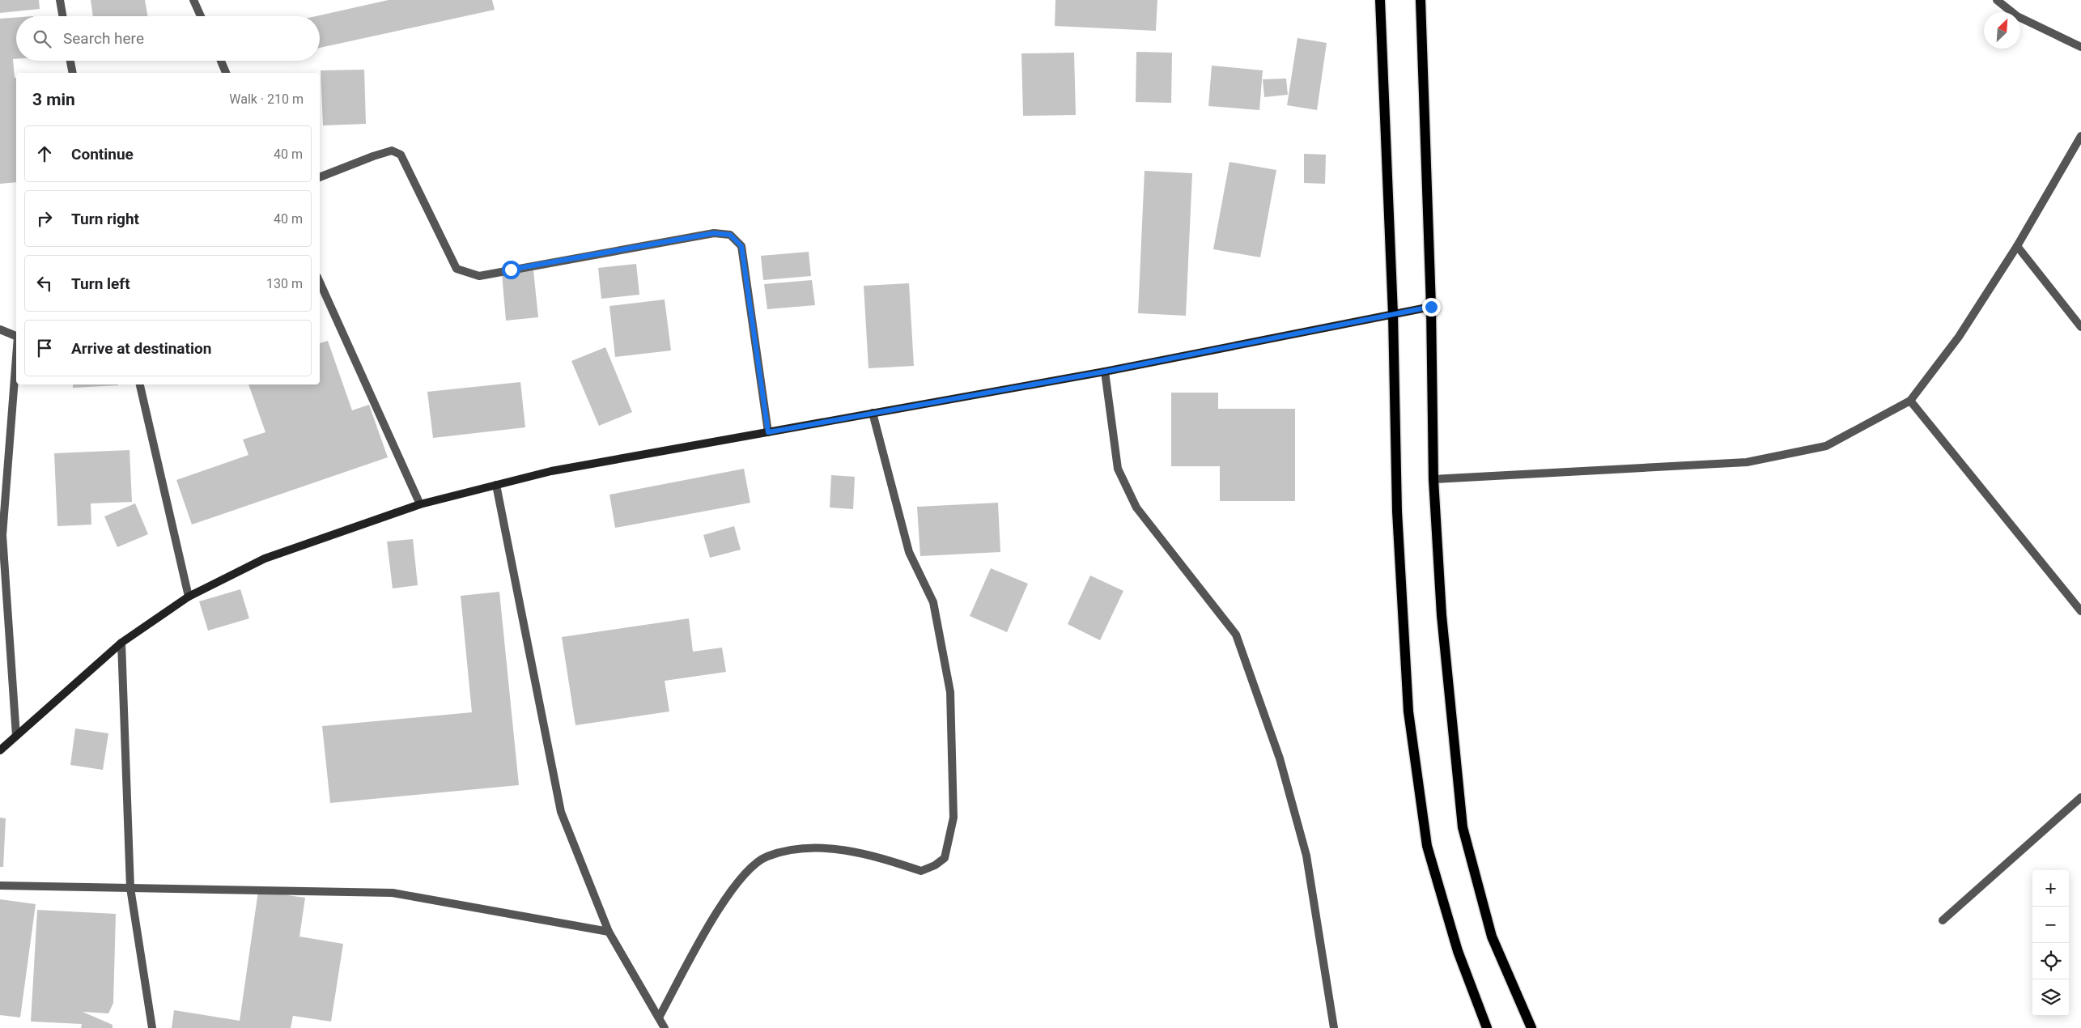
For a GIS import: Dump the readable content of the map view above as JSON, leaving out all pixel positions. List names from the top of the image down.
{
  "north": "top right",
  "page": {
    "search": "Search here",
    "heading": ["3 min", "Walk · 210 m"],
    "list": [
      ["Continue", "40 m"],
      ["Turn right", "40 m"],
      ["Turn left", "130 m"],
      "Arrive at destination"
    ],
    "map_buttons": ["+", "−"]
  }
}
